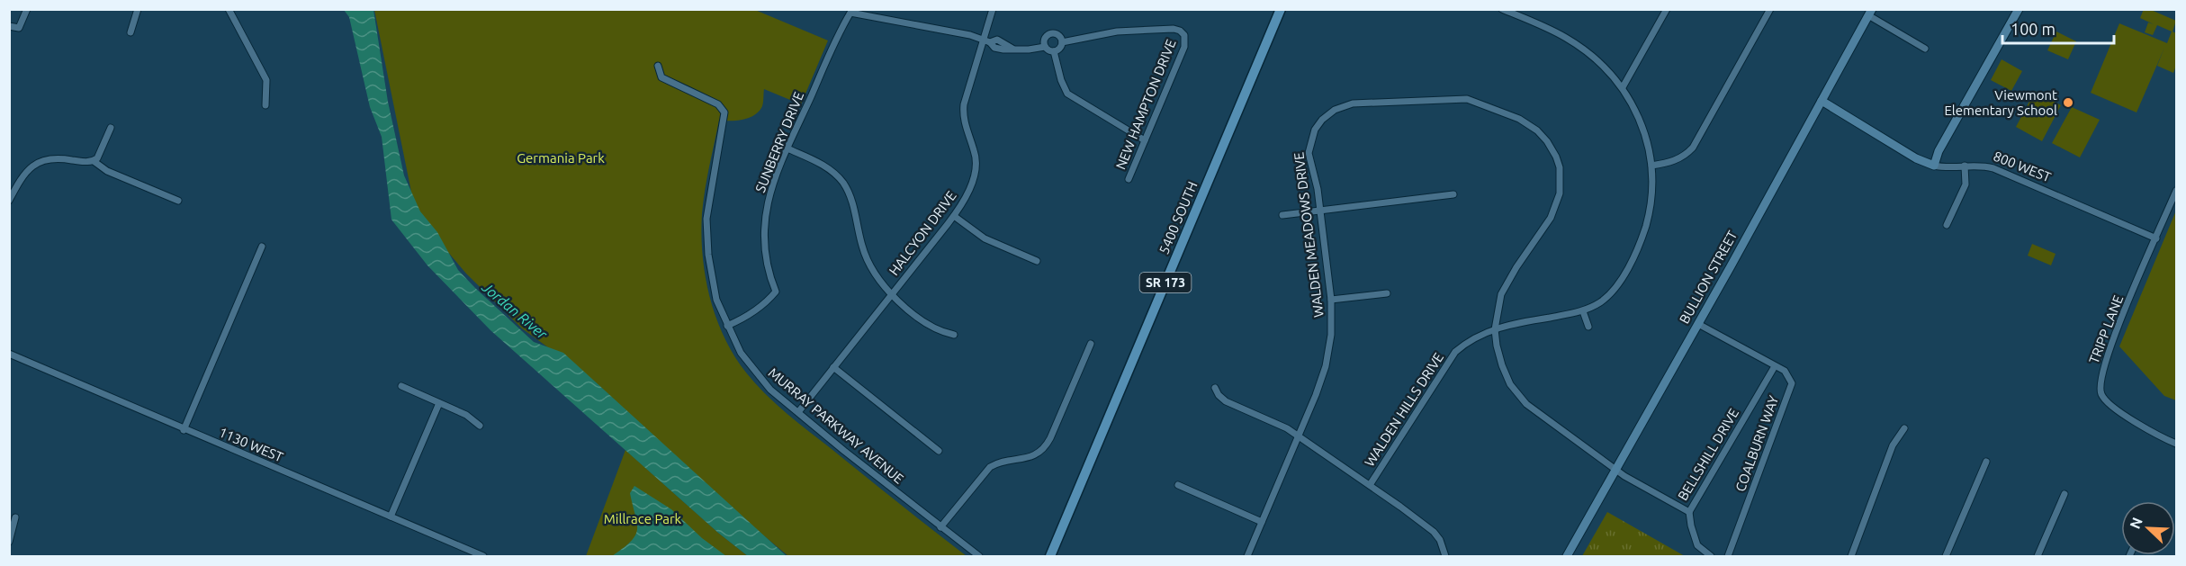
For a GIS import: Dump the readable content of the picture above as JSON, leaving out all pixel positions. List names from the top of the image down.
{
  "streets": {
    "main road": ["5400 SOUTH", "SR 173"],
    "street": [
      "NEW HAMPTON DRIVE",
      "SUNBERRY DRIVE",
      "800 WEST",
      "HALCYON DRIVE",
      "WALDEN MEADOWS DRIVE",
      "BULLION STREET",
      "TRIPP LANE",
      "WALDEN HILLS DRIVE",
      "MURRAY PARKWAY AVENUE",
      "COALBURN WAY",
      "1130 WEST",
      "BELLSHILL DRIVE"
    ]
  },
  "crossings": [
    ["NEW HAMPTON DRIVE", "SUNBERRY DRIVE"],
    ["NEW HAMPTON DRIVE", "HALCYON DRIVE"],
    ["SUNBERRY DRIVE", "MURRAY PARKWAY AVENUE"],
    ["800 WEST", "BULLION STREET"],
    ["800 WEST", "TRIPP LANE"],
    ["HALCYON DRIVE", "MURRAY PARKWAY AVENUE"],
    ["WALDEN MEADOWS DRIVE", "BULLION STREET"],
    ["WALDEN MEADOWS DRIVE", "WALDEN HILLS DRIVE"],
    ["WALDEN MEADOWS DRIVE", "BELLSHILL DRIVE"],
    ["BULLION STREET", "COALBURN WAY"],
    ["BULLION STREET", "BELLSHILL DRIVE"],
    ["COALBURN WAY", "BELLSHILL DRIVE"]
  ],
  "water": ["Jordan River"],
  "parks": ["Germania Park", "Millrace Park"],
  "places": ["Viewmont Elementary School"],
  "scale_bar": "100 m",
  "north": "top left"
}
